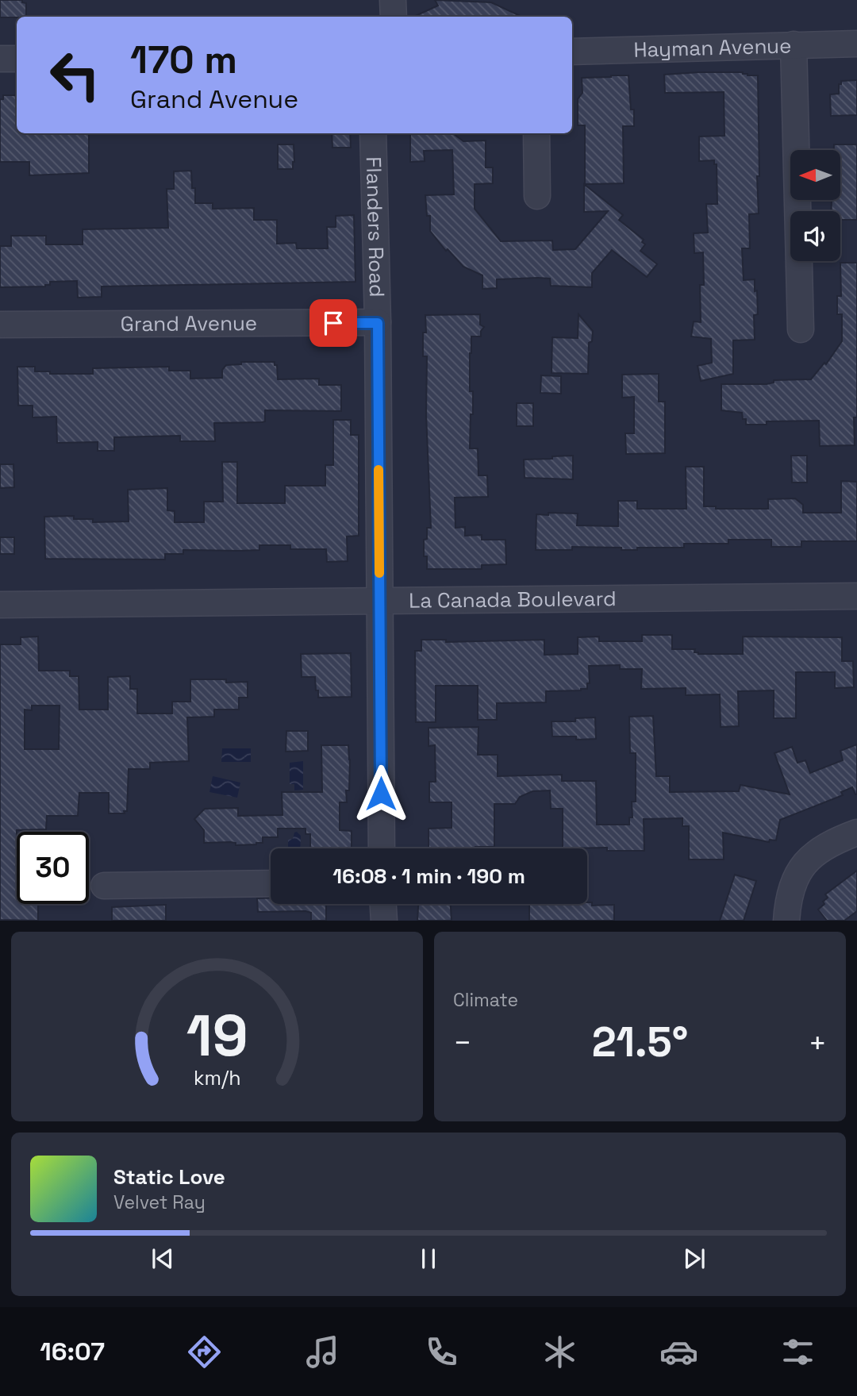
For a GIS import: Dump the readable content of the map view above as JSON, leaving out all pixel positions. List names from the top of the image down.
{
  "streets": {
    "street": [
      "Hayman Avenue",
      "Flanders Road",
      "Grand Avenue",
      "La Canada Boulevard"
    ]
  },
  "crossings": [
    ["Flanders Road", "Grand Avenue"],
    ["Flanders Road", "La Canada Boulevard"]
  ],
  "north": "left",
  "page": {
    "turn": ["170 m", "Grand Avenue"],
    "limit": "30",
    "trip": "16:08 · 1 min · 190 m",
    "tile": "Climate",
    "heat": ["−", "21.5°", "+"],
    "song": ["Static Love", "Velvet Ray"],
    "tabs": "16:07",
    "gauge": ["19", "km/h"]
  }
}
